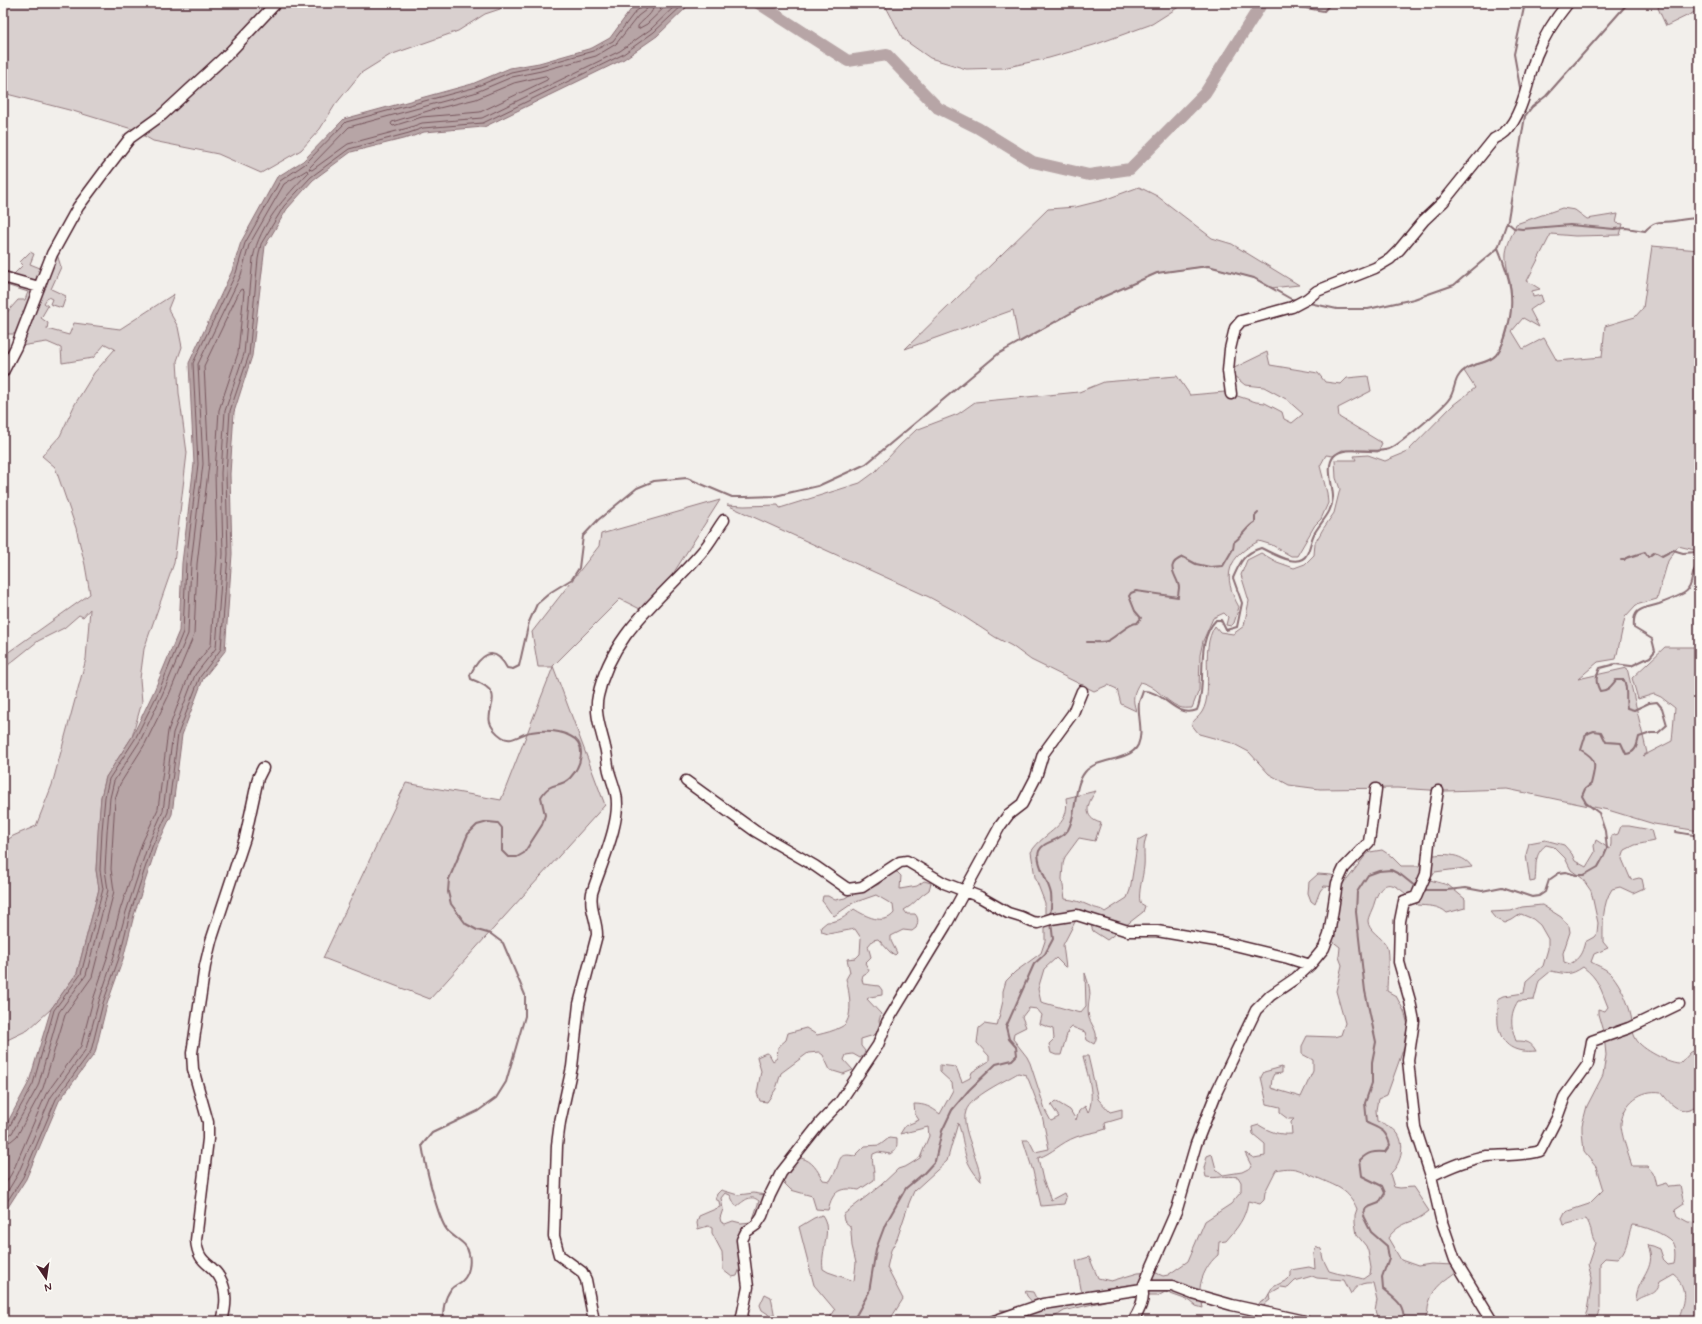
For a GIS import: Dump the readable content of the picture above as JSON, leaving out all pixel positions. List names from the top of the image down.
{
  "north": "bottom"
}
